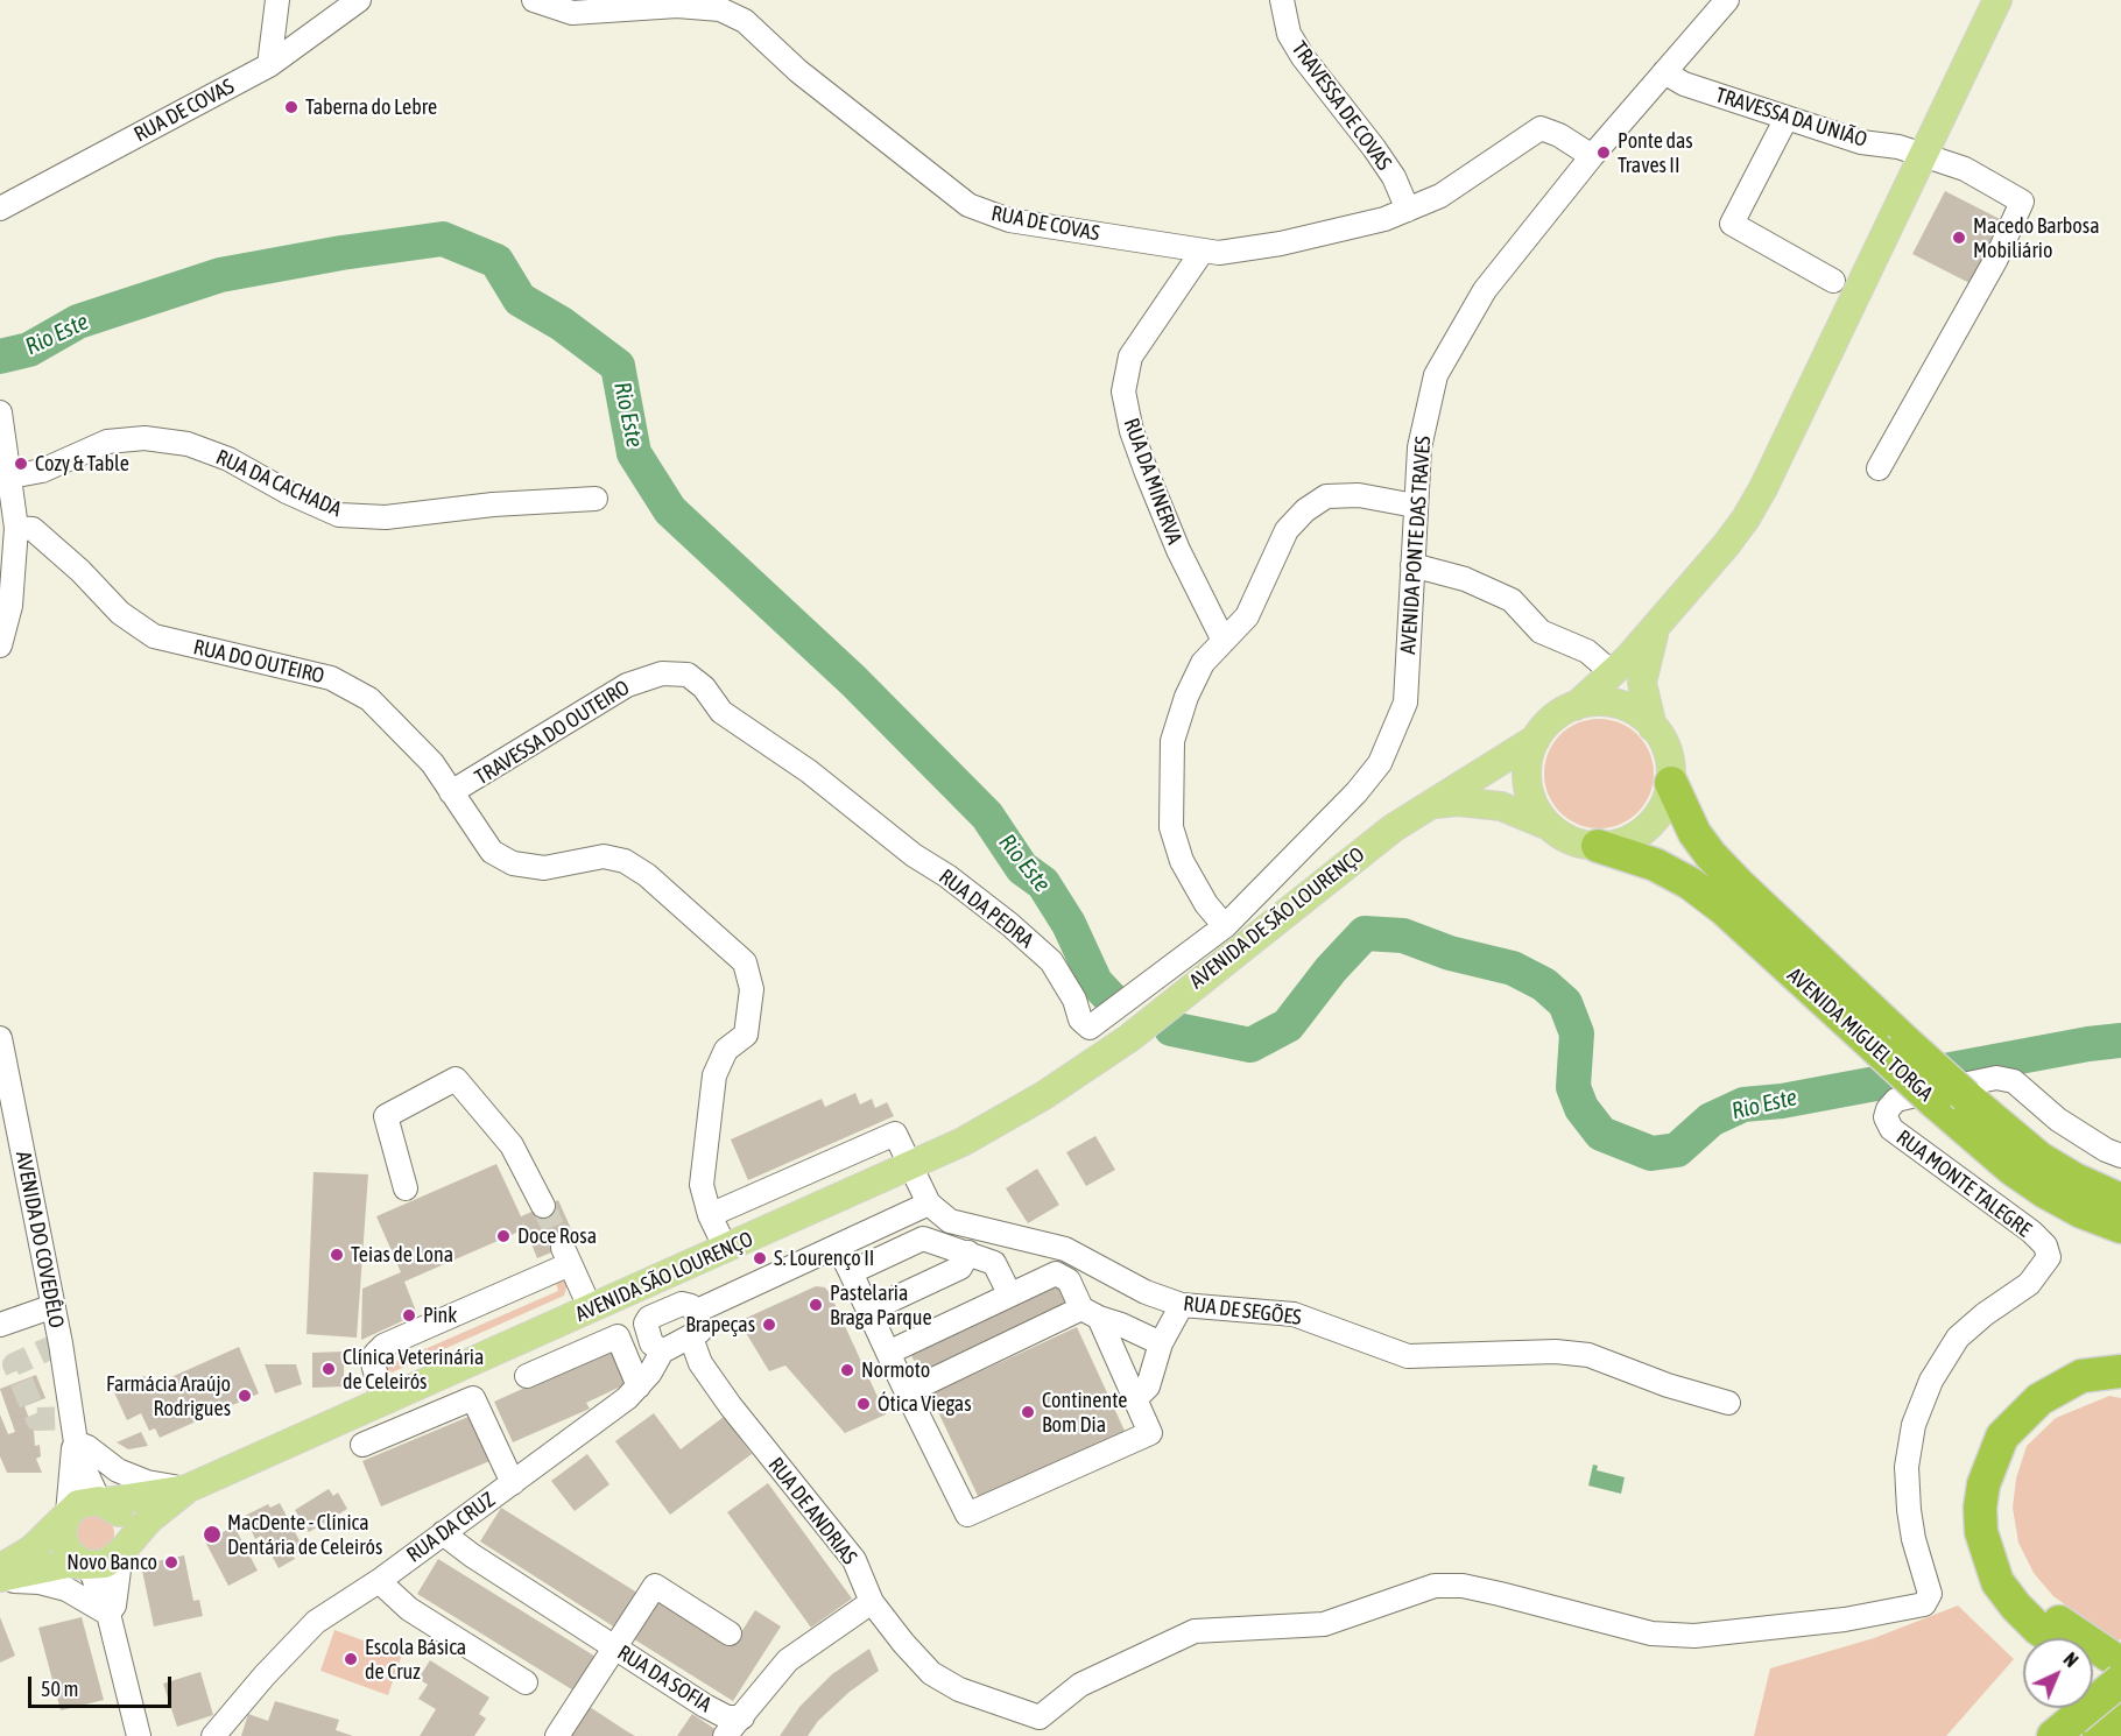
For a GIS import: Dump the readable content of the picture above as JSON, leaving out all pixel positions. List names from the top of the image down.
{
  "streets": {
    "highway": ["AVENIDA MIGUEL TORGA"],
    "main road": ["AVENIDA DE SÃO LOURENÇO", "AVENIDA SÃO LOURENÇO"],
    "street": [
      "TRAVESSA DE COVAS",
      "RUA DE COVAS",
      "TRAVESSA DA UNIÃO",
      "RUA DA MINERVA",
      "RUA DA CACHADA",
      "AVENIDA PONTE DAS TRAVES",
      "RUA DO OUTEIRO",
      "TRAVESSA DO OUTEIRO",
      "RUA DA PEDRA",
      "RUA MONTE TALEGRE",
      "AVENIDA DO COVEDÊLO",
      "RUA DE SEGÕES",
      "RUA DE ANDRIAS",
      "RUA DA CRUZ",
      "RUA DA SOFIA"
    ]
  },
  "crossings": [
    ["TRAVESSA DE COVAS", "RUA DE COVAS"],
    ["RUA DE COVAS", "RUA DA MINERVA"],
    ["RUA DE COVAS", "AVENIDA PONTE DAS TRAVES"],
    ["TRAVESSA DA UNIÃO", "AVENIDA PONTE DAS TRAVES"],
    ["TRAVESSA DA UNIÃO", "AVENIDA DE SÃO LOURENÇO"],
    ["AVENIDA PONTE DAS TRAVES", "RUA DA PEDRA"],
    ["RUA DO OUTEIRO", "TRAVESSA DO OUTEIRO"],
    ["RUA DO OUTEIRO", "AVENIDA SÃO LOURENÇO"],
    ["TRAVESSA DO OUTEIRO", "RUA DA PEDRA"],
    ["AVENIDA DE SÃO LOURENÇO", "AVENIDA MIGUEL TORGA"],
    ["AVENIDA DE SÃO LOURENÇO", "AVENIDA SÃO LOURENÇO"],
    ["RUA MONTE TALEGRE", "RUA DE ANDRIAS"],
    ["RUA DE ANDRIAS", "RUA DA CRUZ"],
    ["RUA DA CRUZ", "RUA DA SOFIA"]
  ],
  "water": ["Rio Este"],
  "places": [
    "Taberna do Lebre",
    "Ponte das Traves II",
    "Macedo Barbosa Mobiliário",
    "Cozy & Table",
    "Doce Rosa",
    "Teias de Lona",
    "S. Lourenço II",
    "Pastelaria Braga Parque",
    "Pink",
    "Brapeças",
    "Clínica Veterinária de Celeirós",
    "Normoto",
    "Farmácia Araújo Rodrigues",
    "Ótica Viegas",
    "Continente Bom Dia",
    "MacDente - Clínica Dentária de Celeirós",
    "Novo Banco",
    "Escola Básica de Cruz"
  ],
  "scale_bar": "50 m",
  "north": "top right"
}
